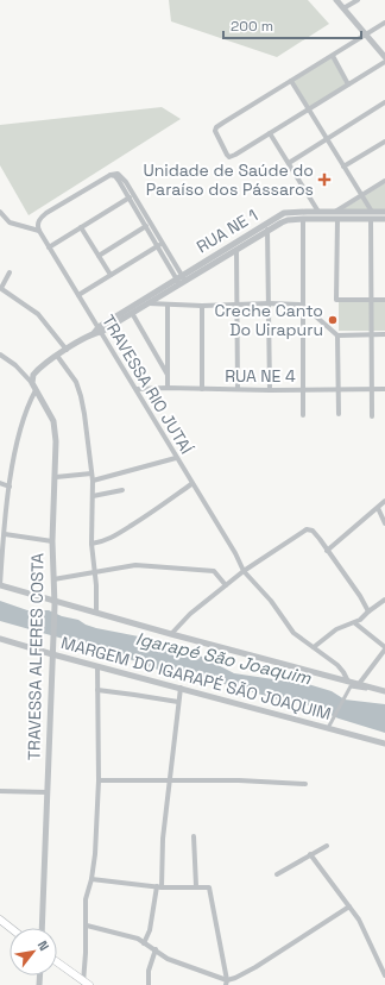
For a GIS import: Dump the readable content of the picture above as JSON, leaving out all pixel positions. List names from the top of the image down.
{
  "streets": {
    "street": [
      "RUA NE 1",
      "RUA NE 4",
      "TRAVESSA RIO JUTAÍ",
      "TRAVESSA ALFERES COSTA",
      "MARGEM DO IGARAPÉ SÃO JOAQUIM"
    ]
  },
  "crossings": [
    ["RUA NE 1", "TRAVESSA RIO JUTAÍ"],
    ["RUA NE 4", "TRAVESSA RIO JUTAÍ"],
    ["TRAVESSA ALFERES COSTA", "MARGEM DO IGARAPÉ SÃO JOAQUIM"]
  ],
  "water": ["Igarapé São Joaquim"],
  "places": {
    "health": ["Unidade de Saúde do Paraíso dos Pássaros"],
    "other": ["Creche Canto Do Uirapuru"]
  },
  "scale_bar": "200 m",
  "north": "top right"
}
